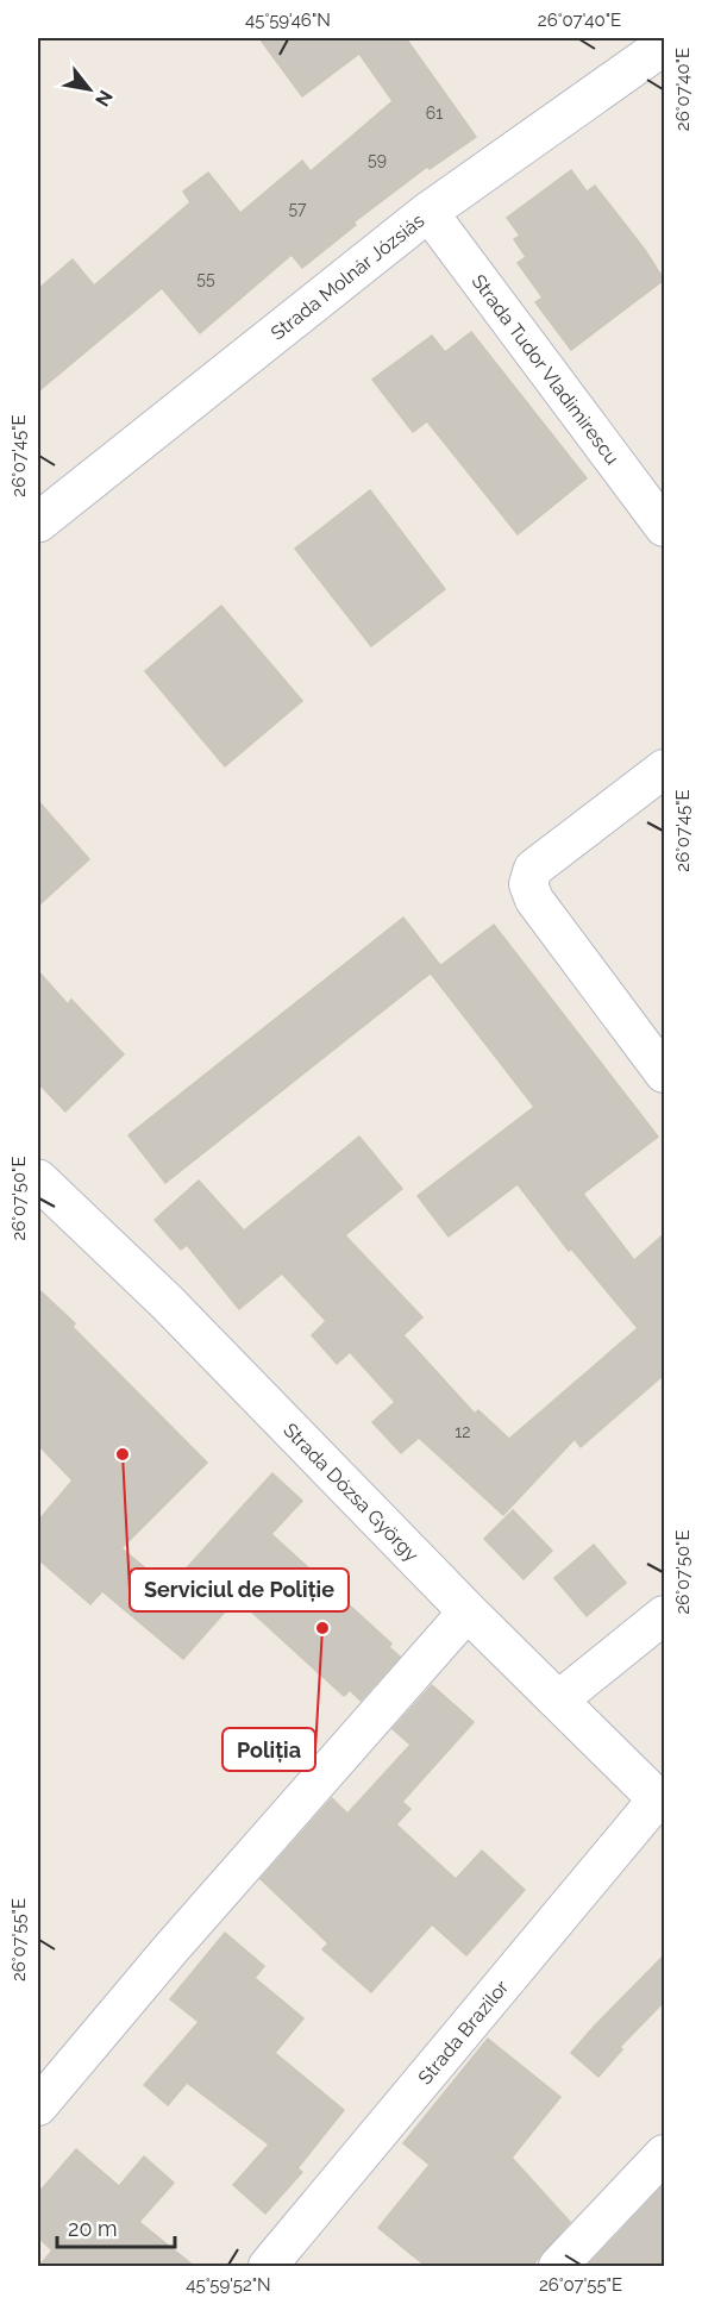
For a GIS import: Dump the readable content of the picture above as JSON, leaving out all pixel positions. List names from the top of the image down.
{
  "streets": {
    "main road": ["Strada Molnár Józsiás", "Strada Dózsa György"],
    "street": ["Strada Tudor Vladimirescu", "Strada Brazilor"]
  },
  "crossings": [
    ["Strada Molnár Józsiás", "Strada Tudor Vladimirescu"],
    ["Strada Dózsa György", "Strada Brazilor"]
  ],
  "places": ["Serviciul de Poliție", "Poliția"],
  "house_numbers": [
    "61",
    "59",
    "57",
    "55",
    "12"
  ],
  "scale_bar": "20 m",
  "north": "bottom right",
  "coordinates": [
    "45°59'46\"N",
    "26°07'40\"E",
    "26°07'45\"E",
    "26°07'50\"E",
    "26°07'55\"E",
    "45°59'52\"N"
  ]
}
